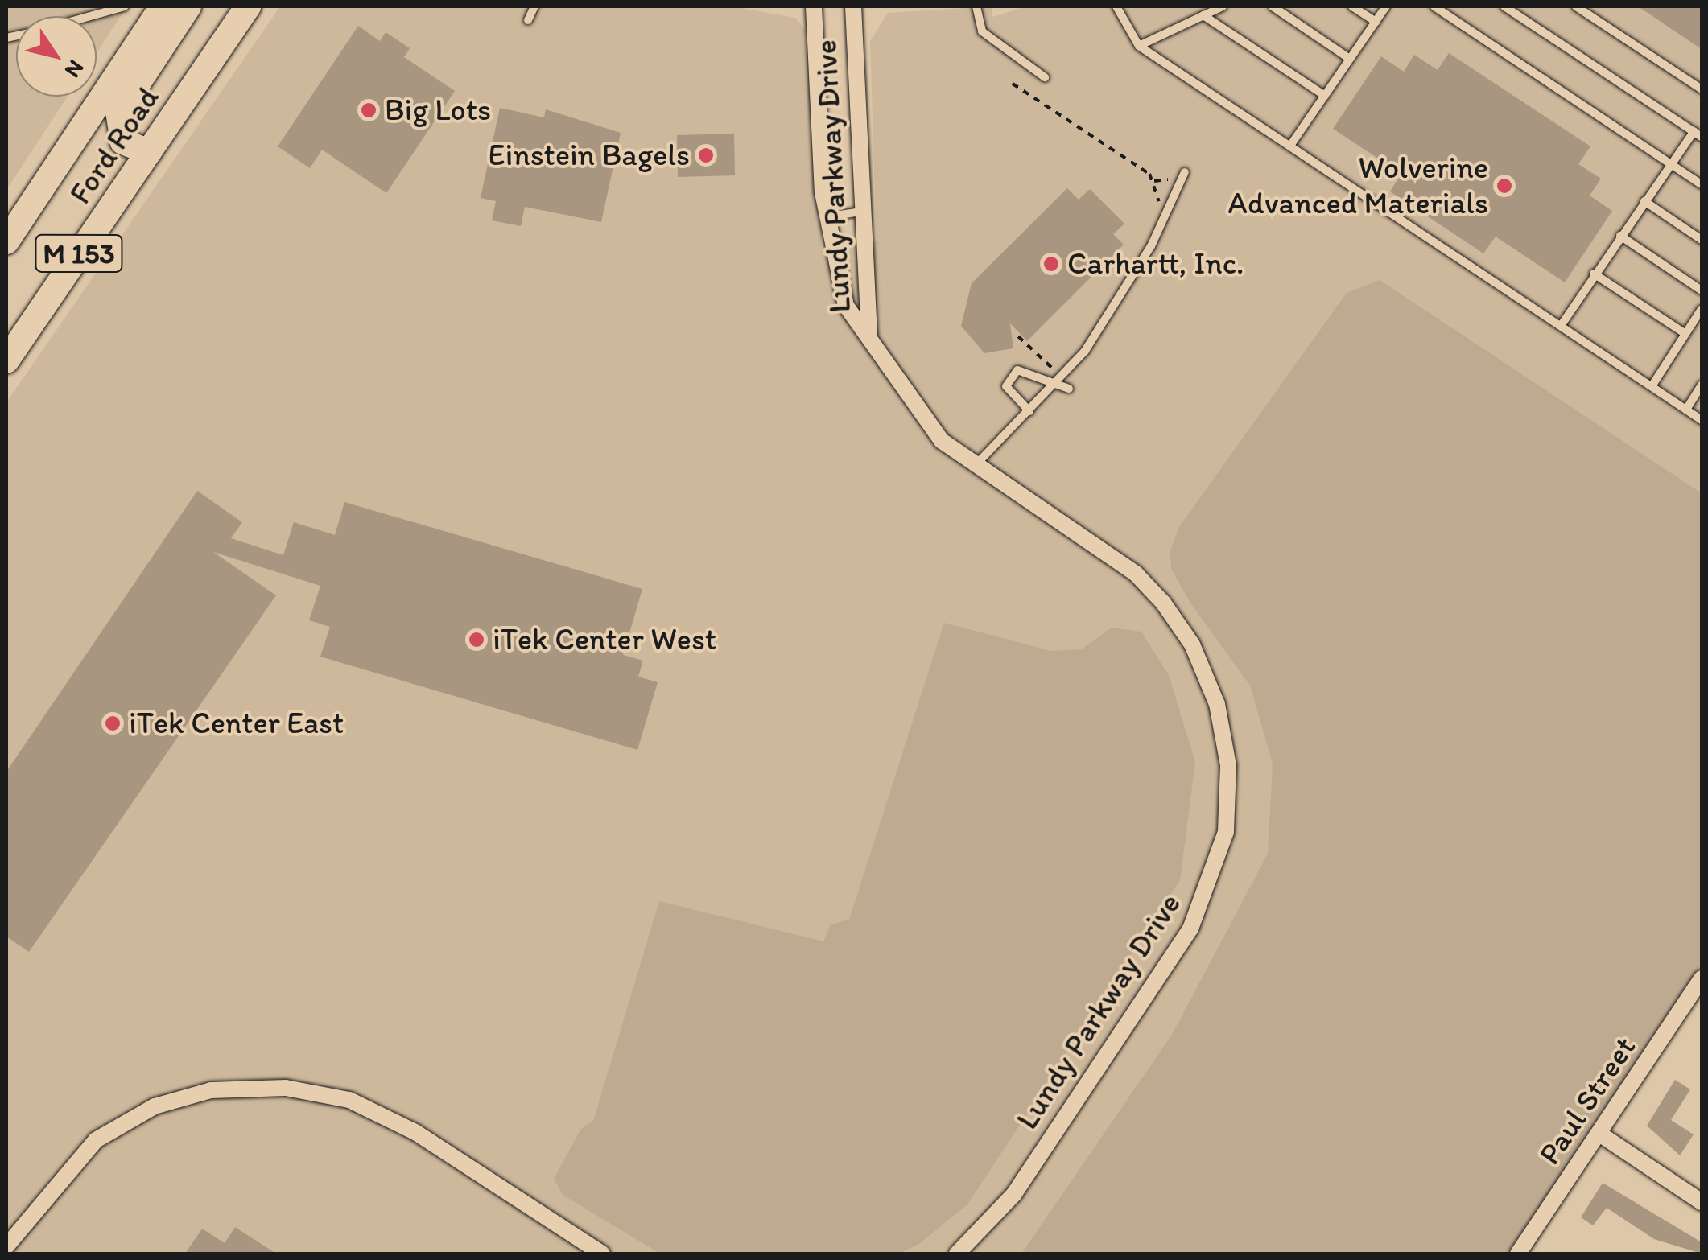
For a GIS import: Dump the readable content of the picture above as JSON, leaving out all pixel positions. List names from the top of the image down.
{
  "streets": {
    "main road": ["Ford Road", "M 153"],
    "street": ["Lundy Parkway Drive", "Paul Street"]
  },
  "places": [
    "Big Lots",
    "Einstein Bagels",
    "Wolverine Advanced Materials",
    "Carhartt, Inc.",
    "iTek Center West",
    "iTek Center East"
  ],
  "north": "bottom right"
}
